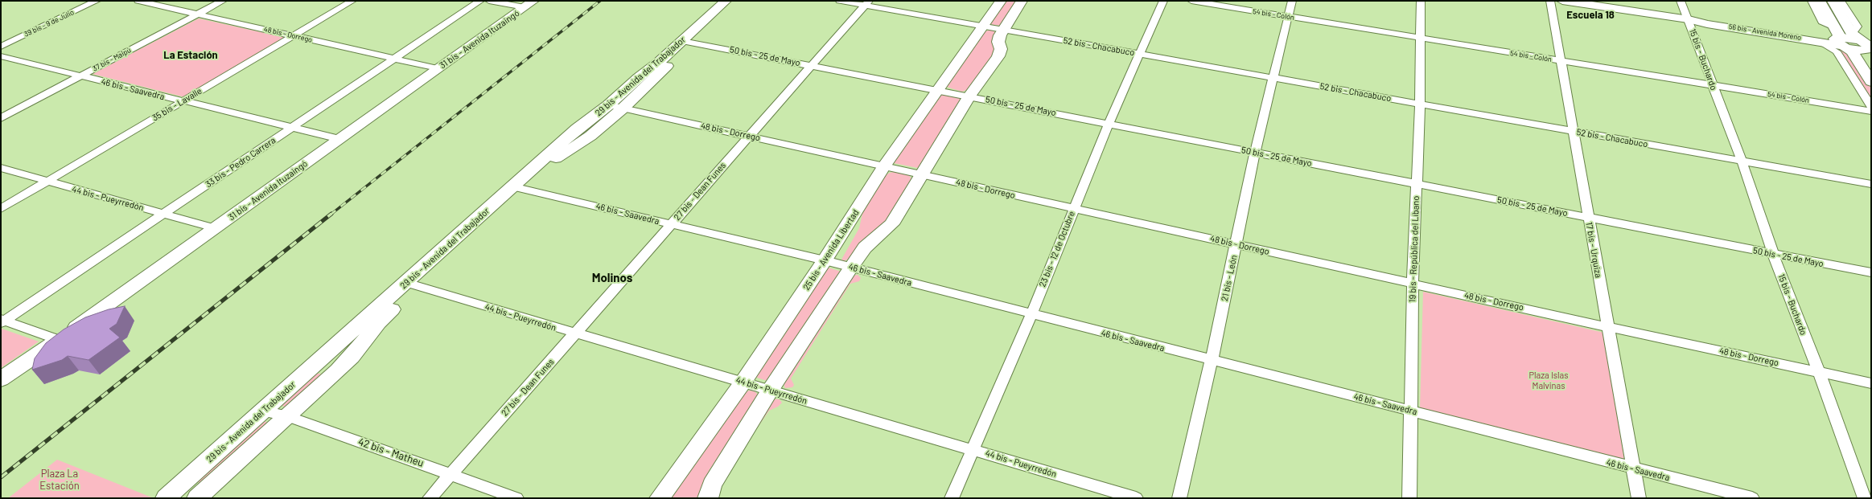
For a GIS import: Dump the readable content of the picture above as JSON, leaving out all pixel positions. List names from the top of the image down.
{
  "streets": {
    "main road": [
      "56 bis - Avenida Moreno",
      "31 bis - Avenida Ituzaingó",
      "29 bis - Avenida del Trabajador",
      "25 bis - Avenida Libertad"
    ],
    "street": [
      "54 bis - Colón",
      "39 bis - 9 de Julio",
      "48 bis - Dorrego",
      "52 bis - Chacabuco",
      "50 bis - 25 de Mayo",
      "37 bis - Maipú",
      "15 bis - Buchardo",
      "46 bis - Saavedra",
      "35 bis - Lavalle",
      "33 bis - Pedro Carrera",
      "27 bis - Dean Funes",
      "44 bis - Pueyrredón",
      "23 bis - 12 de Octubre",
      "19 bis - República del Líbano",
      "17 bis - Urquiza",
      "21 bis - León",
      "42 bis - Matheu"
    ]
  },
  "crossings": [
    ["54 bis - Colón", "15 bis - Buchardo"],
    ["54 bis - Colón", "19 bis - República del Líbano"],
    ["54 bis - Colón", "17 bis - Urquiza"],
    ["54 bis - Colón", "21 bis - León"],
    ["56 bis - Avenida Moreno", "15 bis - Buchardo"],
    ["48 bis - Dorrego", "31 bis - Avenida Ituzaingó"],
    ["48 bis - Dorrego", "37 bis - Maipú"],
    ["48 bis - Dorrego", "15 bis - Buchardo"],
    ["48 bis - Dorrego", "29 bis - Avenida del Trabajador"],
    ["48 bis - Dorrego", "35 bis - Lavalle"],
    ["48 bis - Dorrego", "33 bis - Pedro Carrera"],
    ["48 bis - Dorrego", "27 bis - Dean Funes"],
    ["48 bis - Dorrego", "23 bis - 12 de Octubre"],
    ["48 bis - Dorrego", "19 bis - República del Líbano"],
    ["48 bis - Dorrego", "25 bis - Avenida Libertad"],
    ["48 bis - Dorrego", "17 bis - Urquiza"],
    ["48 bis - Dorrego", "21 bis - León"],
    ["31 bis - Avenida Ituzaingó", "46 bis - Saavedra"],
    ["31 bis - Avenida Ituzaingó", "44 bis - Pueyrredón"],
    ["52 bis - Chacabuco", "15 bis - Buchardo"],
    ["52 bis - Chacabuco", "27 bis - Dean Funes"],
    ["52 bis - Chacabuco", "23 bis - 12 de Octubre"],
    ["52 bis - Chacabuco", "19 bis - República del Líbano"],
    ["52 bis - Chacabuco", "25 bis - Avenida Libertad"],
    ["52 bis - Chacabuco", "17 bis - Urquiza"],
    ["52 bis - Chacabuco", "21 bis - León"],
    ["50 bis - 25 de Mayo", "15 bis - Buchardo"],
    ["50 bis - 25 de Mayo", "29 bis - Avenida del Trabajador"],
    ["50 bis - 25 de Mayo", "27 bis - Dean Funes"],
    ["50 bis - 25 de Mayo", "23 bis - 12 de Octubre"],
    ["50 bis - 25 de Mayo", "19 bis - República del Líbano"],
    ["50 bis - 25 de Mayo", "25 bis - Avenida Libertad"],
    ["50 bis - 25 de Mayo", "17 bis - Urquiza"],
    ["50 bis - 25 de Mayo", "21 bis - León"],
    ["37 bis - Maipú", "46 bis - Saavedra"],
    ["29 bis - Avenida del Trabajador", "46 bis - Saavedra"],
    ["29 bis - Avenida del Trabajador", "44 bis - Pueyrredón"],
    ["29 bis - Avenida del Trabajador", "42 bis - Matheu"],
    ["46 bis - Saavedra", "35 bis - Lavalle"],
    ["46 bis - Saavedra", "33 bis - Pedro Carrera"],
    ["46 bis - Saavedra", "27 bis - Dean Funes"],
    ["46 bis - Saavedra", "23 bis - 12 de Octubre"],
    ["46 bis - Saavedra", "19 bis - República del Líbano"],
    ["46 bis - Saavedra", "25 bis - Avenida Libertad"],
    ["46 bis - Saavedra", "17 bis - Urquiza"],
    ["46 bis - Saavedra", "21 bis - León"],
    ["35 bis - Lavalle", "44 bis - Pueyrredón"],
    ["33 bis - Pedro Carrera", "44 bis - Pueyrredón"],
    ["27 bis - Dean Funes", "44 bis - Pueyrredón"],
    ["27 bis - Dean Funes", "42 bis - Matheu"],
    ["44 bis - Pueyrredón", "23 bis - 12 de Octubre"],
    ["44 bis - Pueyrredón", "25 bis - Avenida Libertad"]
  ],
  "districts": ["Escuela 18", "La Estación", "Molinos"],
  "parks": ["Plaza Islas Malvinas", "Plaza La Estación"]
}
